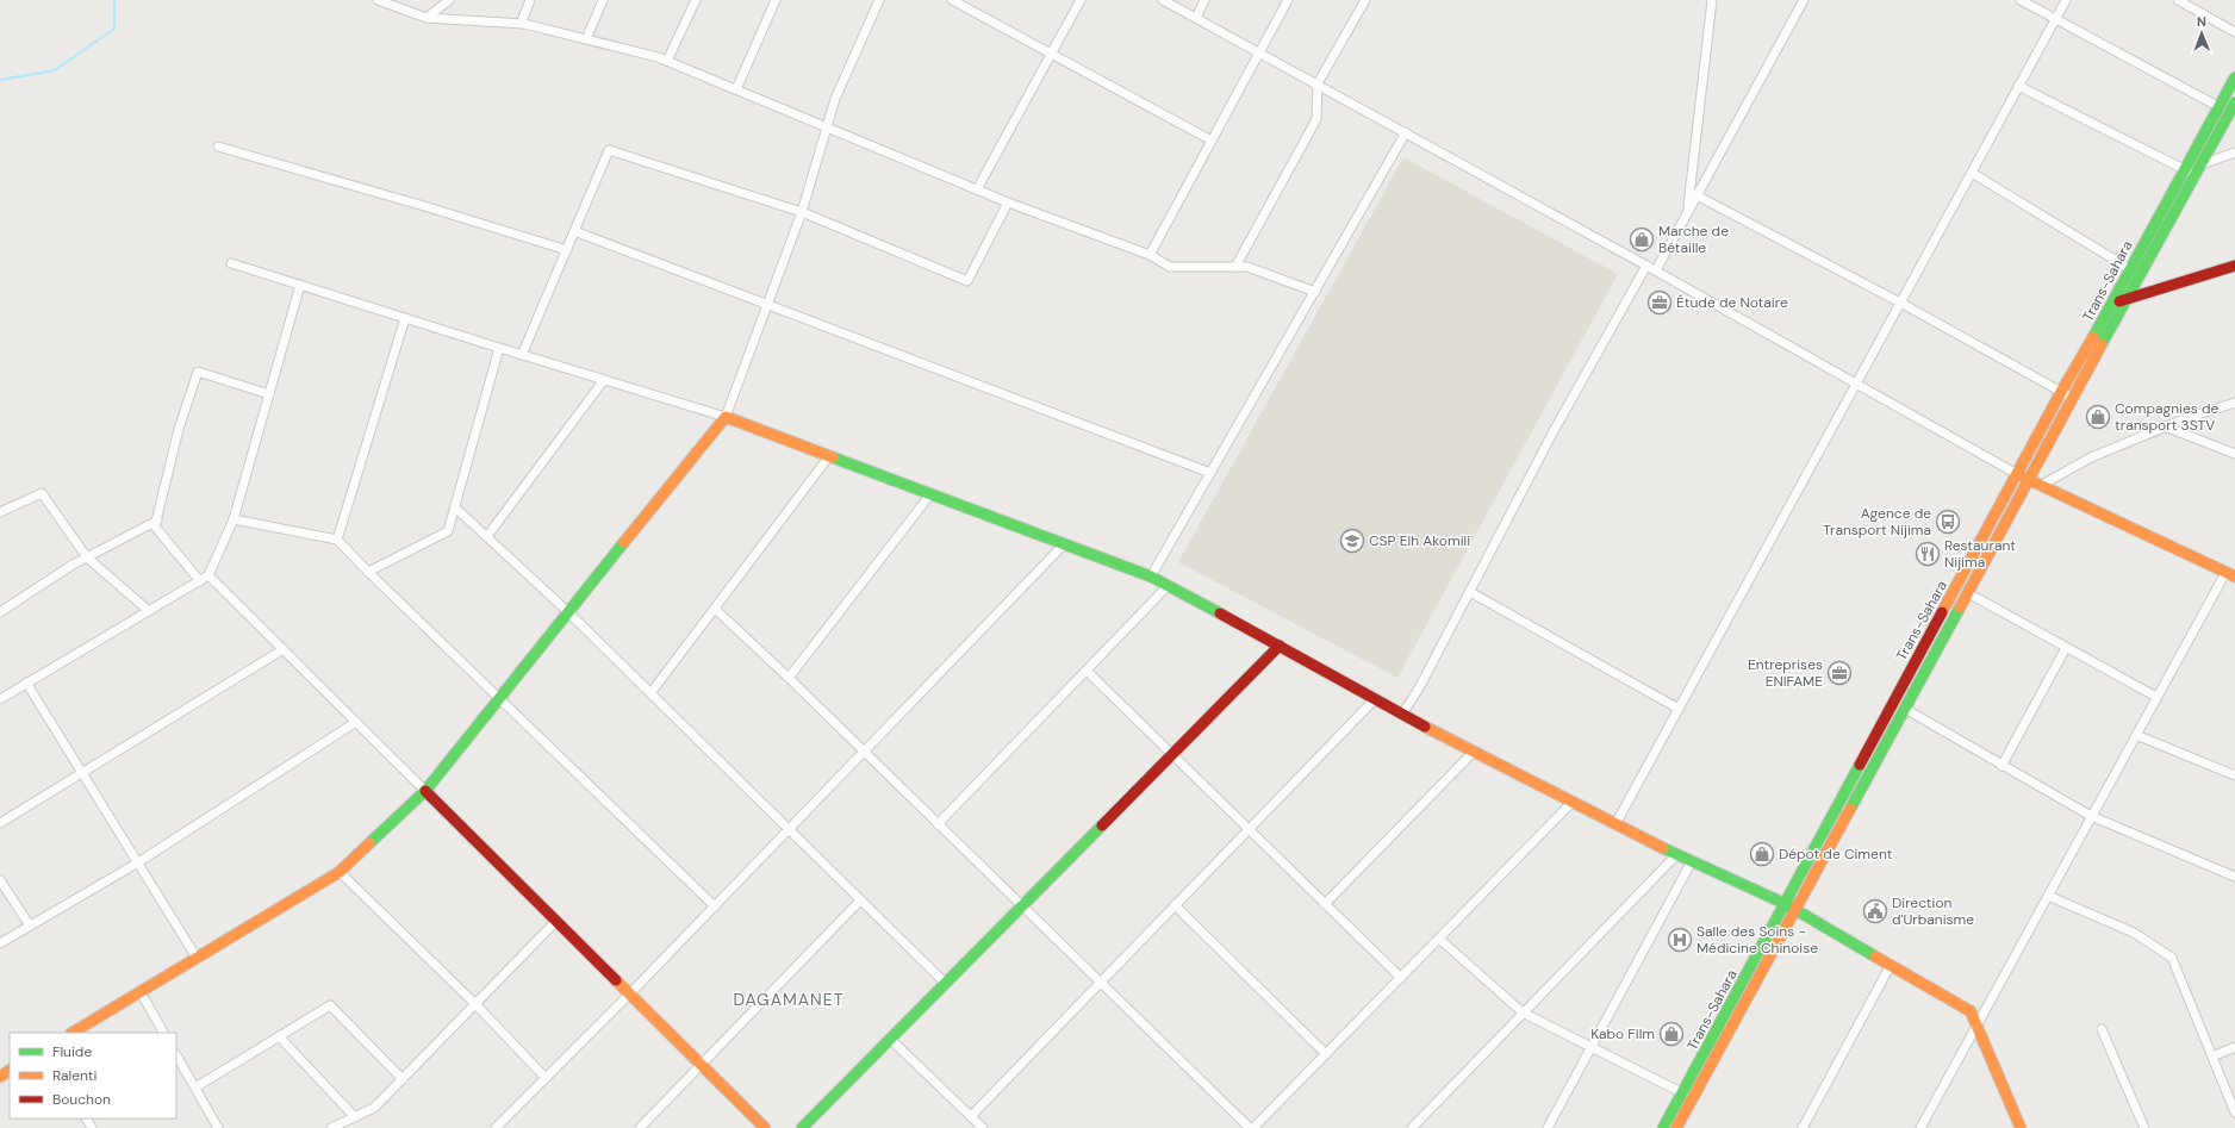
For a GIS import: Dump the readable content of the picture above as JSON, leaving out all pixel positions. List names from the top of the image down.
{
  "streets": {
    "street": ["Trans-Sahara"]
  },
  "districts": ["DAGAMANET"],
  "places": {
    "shop": [
      "Marche de Bétaille",
      "Compagnies de transport 3STV",
      "Dépot de Ciment",
      "Kabo Film"
    ],
    "office": ["Étude de Notaire", "Entreprises ENIFAME"],
    "bus stop": ["Agence de Transport Nijima"],
    "school or university": ["CSP Elh Akomili"],
    "restaurant": ["Restaurant Nijima"],
    "public building": ["Direction d'Urbanisme"],
    "hospital": ["Salle des Soins - Médicine Chinoise"]
  },
  "legend": ["Fluide", "Ralenti", "Bouchon"],
  "north": "top"
}
